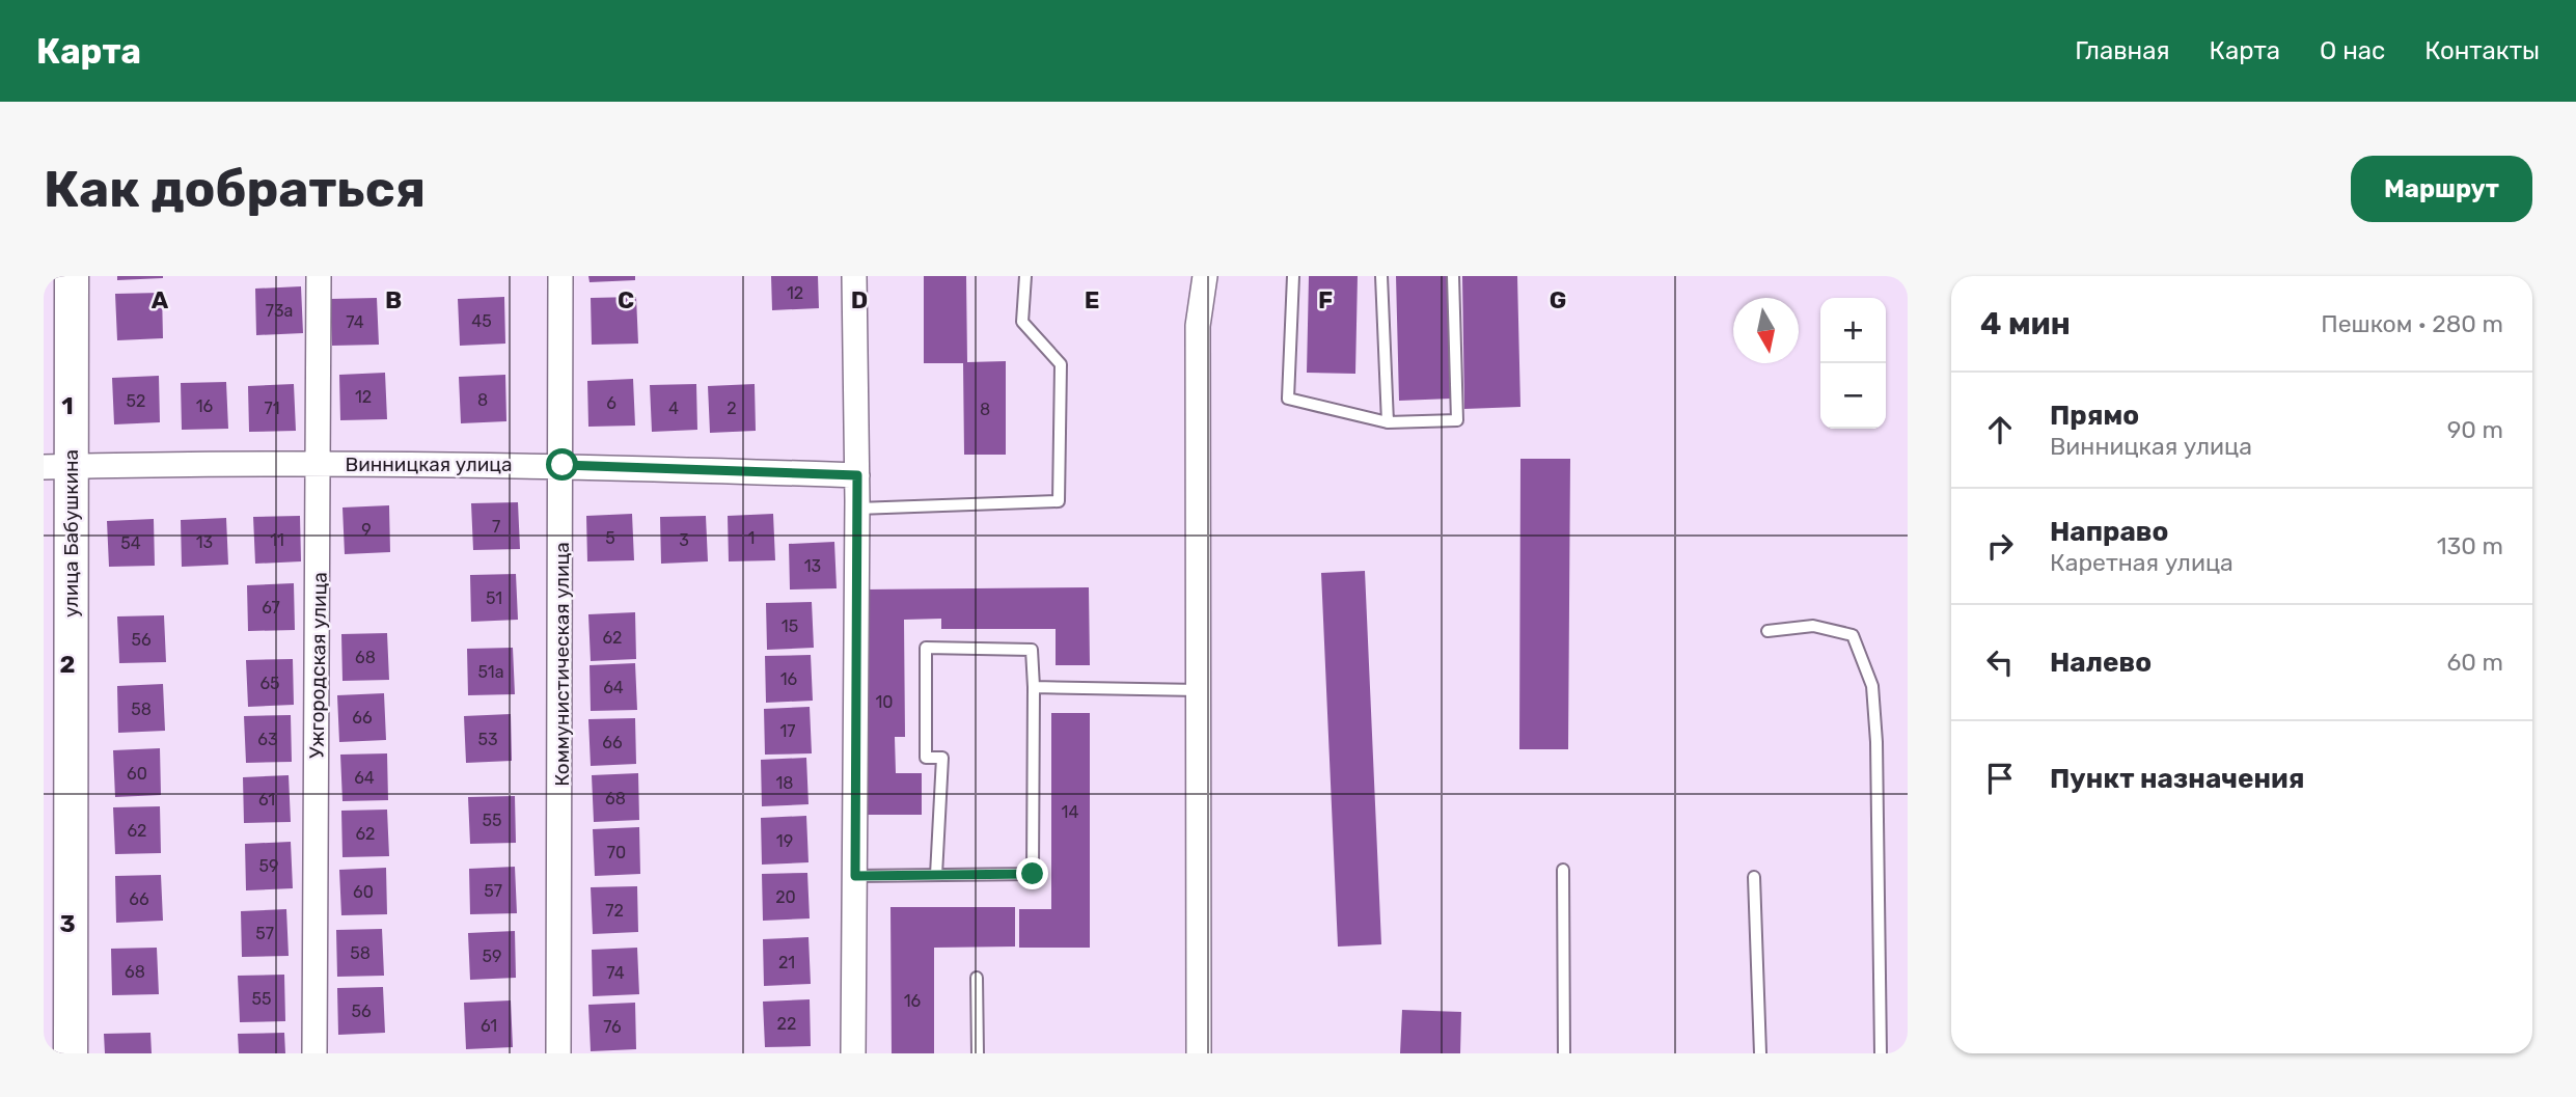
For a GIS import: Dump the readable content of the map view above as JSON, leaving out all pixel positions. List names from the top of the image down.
{
  "streets": {
    "street": [
      "Винницкая улица",
      "улица Бабушкина",
      "Коммунистическая улица",
      "Ужгородская улица"
    ]
  },
  "crossings": [
    ["Винницкая улица", "улица Бабушкина"],
    ["Винницкая улица", "Коммунистическая улица"],
    ["Винницкая улица", "Ужгородская улица"]
  ],
  "house_numbers": [
    "12",
    "73а",
    "45",
    "74",
    "12",
    "8",
    "52",
    "6",
    "16",
    "71",
    "4",
    "2",
    "8",
    "7",
    "9",
    "5",
    "1",
    "11",
    "3",
    "13",
    "54",
    "13",
    "51",
    "67",
    "15",
    "62",
    "56",
    "68",
    "51а",
    "16",
    "65",
    "64",
    "10",
    "58",
    "66",
    "17",
    "63",
    "53",
    "66",
    "60",
    "64",
    "18",
    "68",
    "61",
    "14",
    "55",
    "62",
    "62",
    "19",
    "70",
    "59",
    "57",
    "60",
    "20",
    "66",
    "72",
    "57",
    "58",
    "59",
    "21",
    "68",
    "74",
    "55",
    "16",
    "56",
    "22",
    "61",
    "76"
  ],
  "north": "bottom",
  "page": {
    "header": "Карта",
    "nav": [
      "Главная",
      "Карта",
      "О нас",
      "Контакты"
    ],
    "buttons": "Маршрут",
    "title": "Как добраться",
    "heading": ["4 мин", "Пешком · 280 m"],
    "map_buttons": ["+", "−"],
    "list": [
      ["Прямо", "Винницкая улица", "90 m"],
      ["Направо", "Каретная улица", "130 m"],
      ["Налево", "60 m"],
      "Пункт назначения"
    ]
  },
  "grid": {
    "columns": [
      "A",
      "B",
      "C",
      "D",
      "E",
      "F",
      "G"
    ],
    "rows": ["1", "2", "3"]
  }
}
